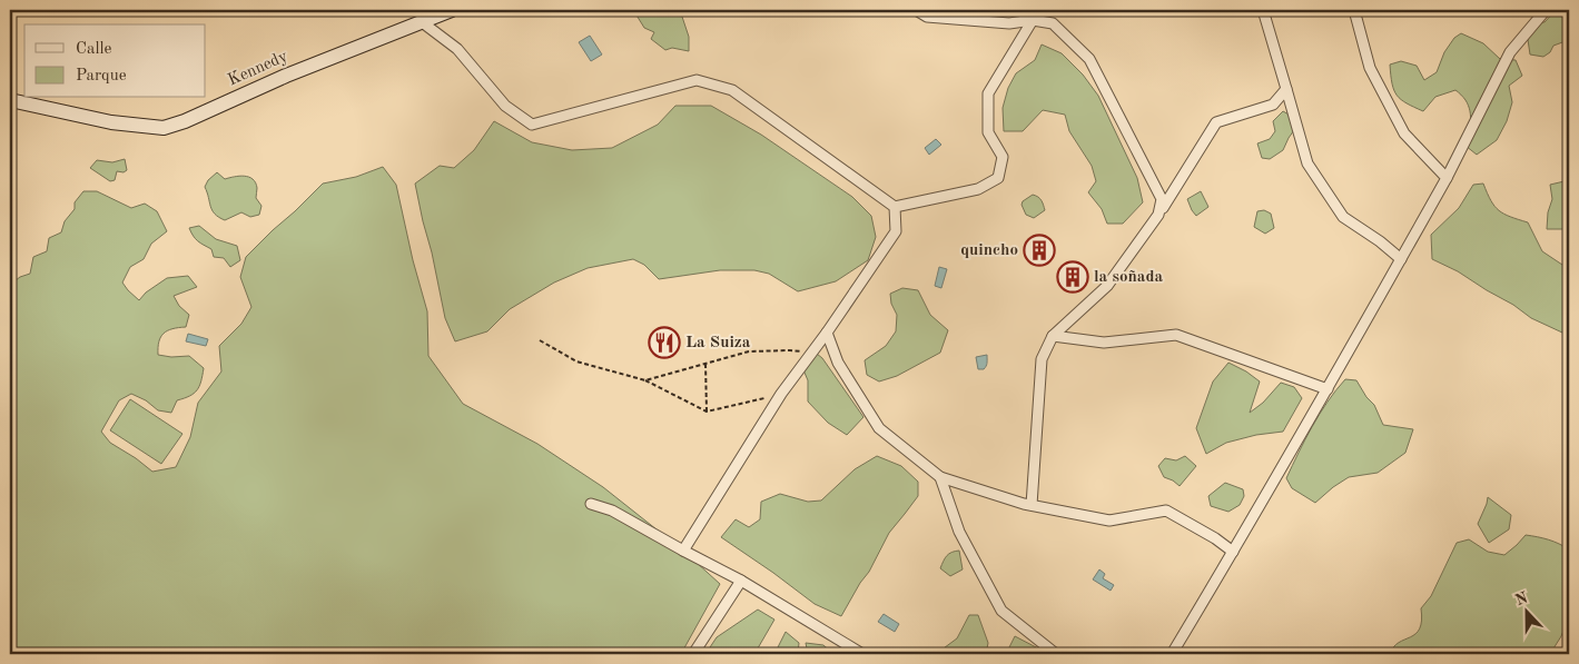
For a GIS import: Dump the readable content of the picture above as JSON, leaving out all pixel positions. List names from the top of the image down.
{
  "streets": {
    "main road": ["Kennedy"]
  },
  "places": {
    "building": ["quincho", "la soñada"],
    "restaurant": ["La Suiza"]
  },
  "legend": ["Calle", "Parque"],
  "north": "top"
}
